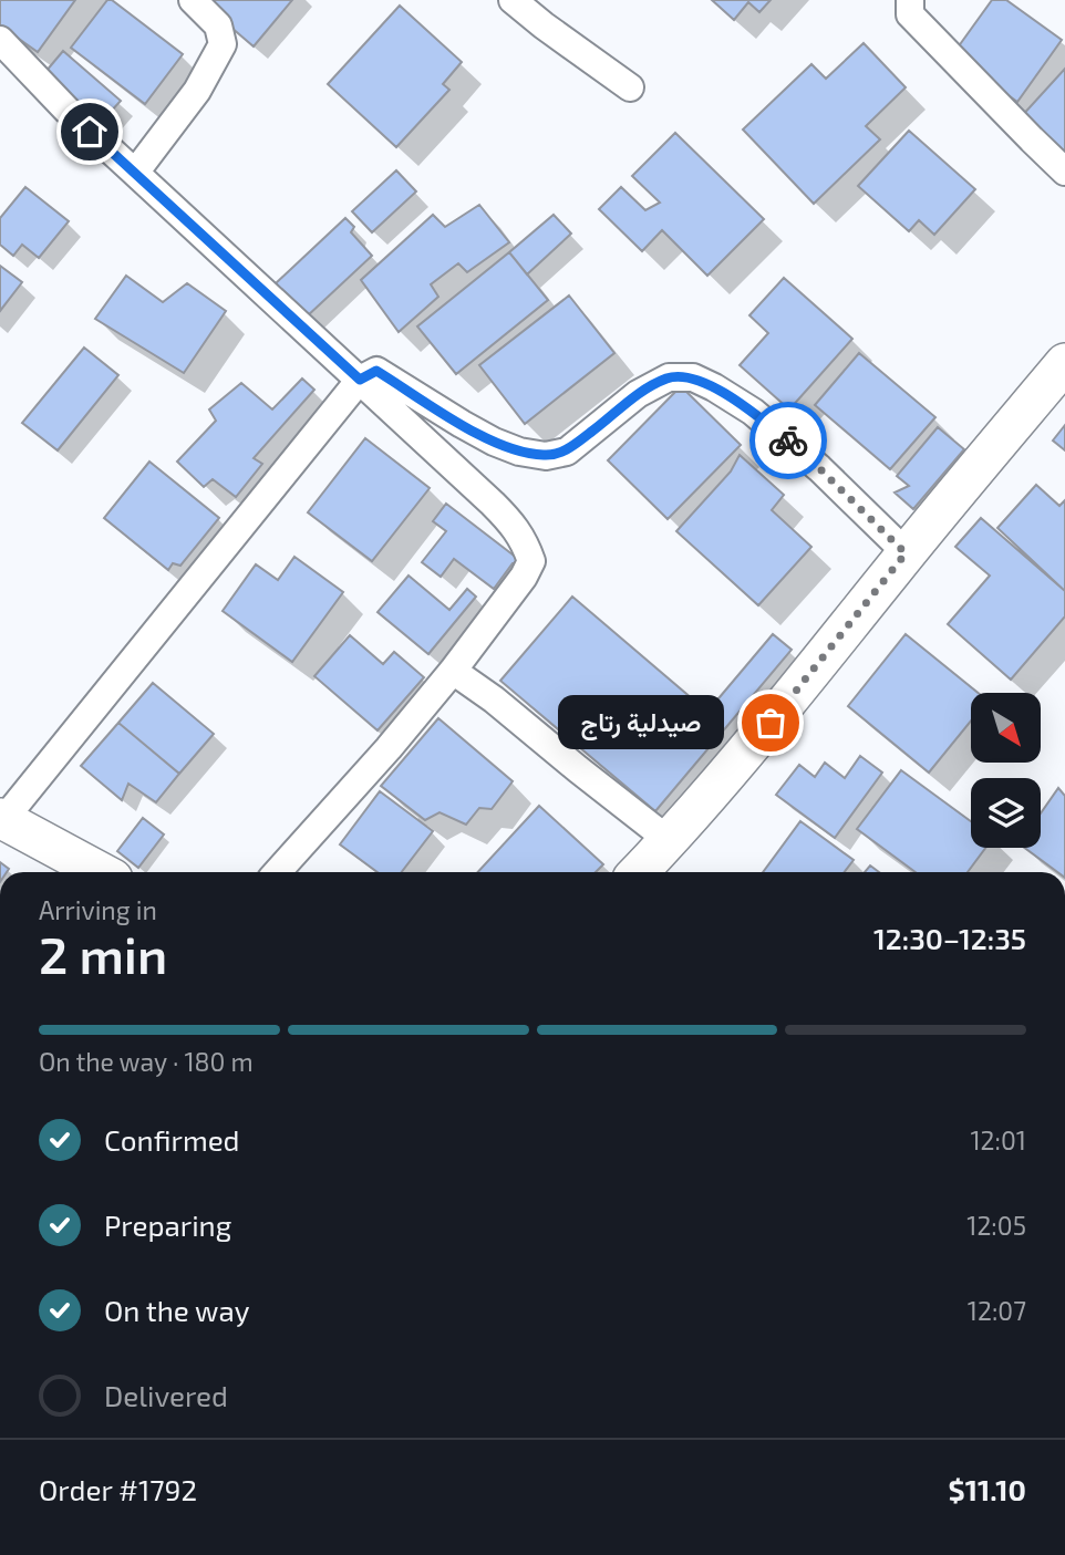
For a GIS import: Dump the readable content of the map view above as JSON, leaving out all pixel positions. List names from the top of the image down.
{
  "places": ["صيدلية رتاج"],
  "north": "bottom right",
  "page": {
    "bubble": "صيدلية رتاج",
    "heading": ["2 min", "Arriving in", "12:30–12:35"],
    "panel": ["Order #1792", "$11.10"],
    "bar": "On the way · 180 m",
    "list": [
      ["Confirmed", "12:01"],
      ["Preparing", "12:05"],
      ["On the way", "12:07"],
      "Delivered"
    ]
  }
}
